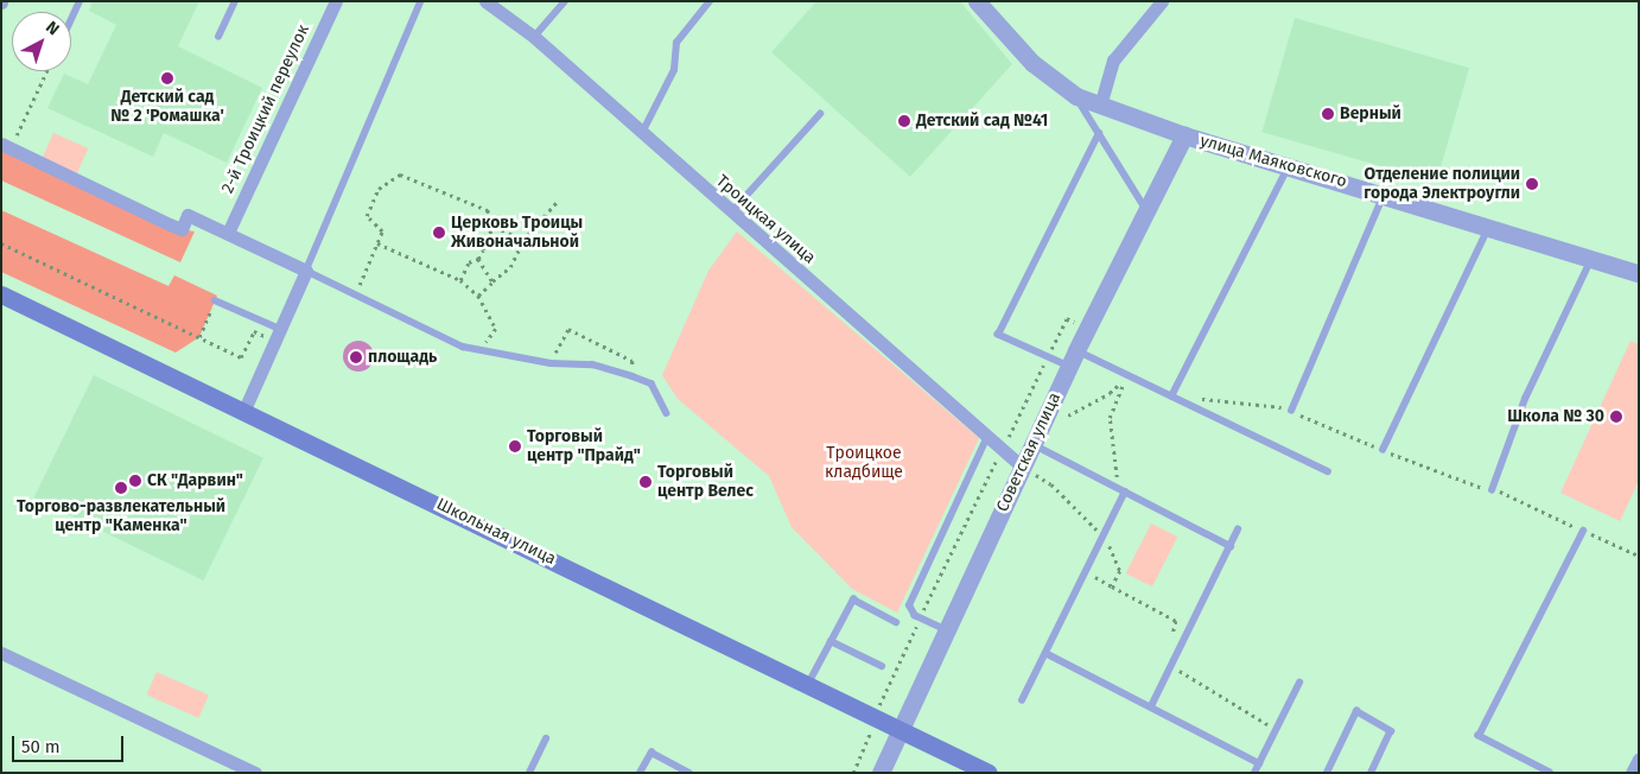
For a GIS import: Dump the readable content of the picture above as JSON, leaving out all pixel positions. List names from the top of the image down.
{
  "streets": {
    "main road": ["Школьная улица"],
    "street": [
      "2-й Троицкий переулок",
      "улица Маяковского",
      "Троицкая улица",
      "Советская улица"
    ]
  },
  "crossings": [
    ["улица Маяковского", "Советская улица"],
    ["Троицкая улица", "Советская улица"],
    ["Советская улица", "Школьная улица"]
  ],
  "parks": ["Троицкое кладбище"],
  "places": [
    "Детский сад № 2 'Ромашка'",
    "Верный",
    "Детский сад №41",
    "Отделение полиции города Электроугли",
    "Церковь Троицы Живоначальной",
    "площадь",
    "Школа № 30",
    "Торговый центр \"Прайд\"",
    "СК \"Дарвин\"",
    "Торговый центр Велес",
    "Торгово-развлекательный центр \"Каменка\""
  ],
  "scale_bar": "50 m",
  "north": "top right"
}
